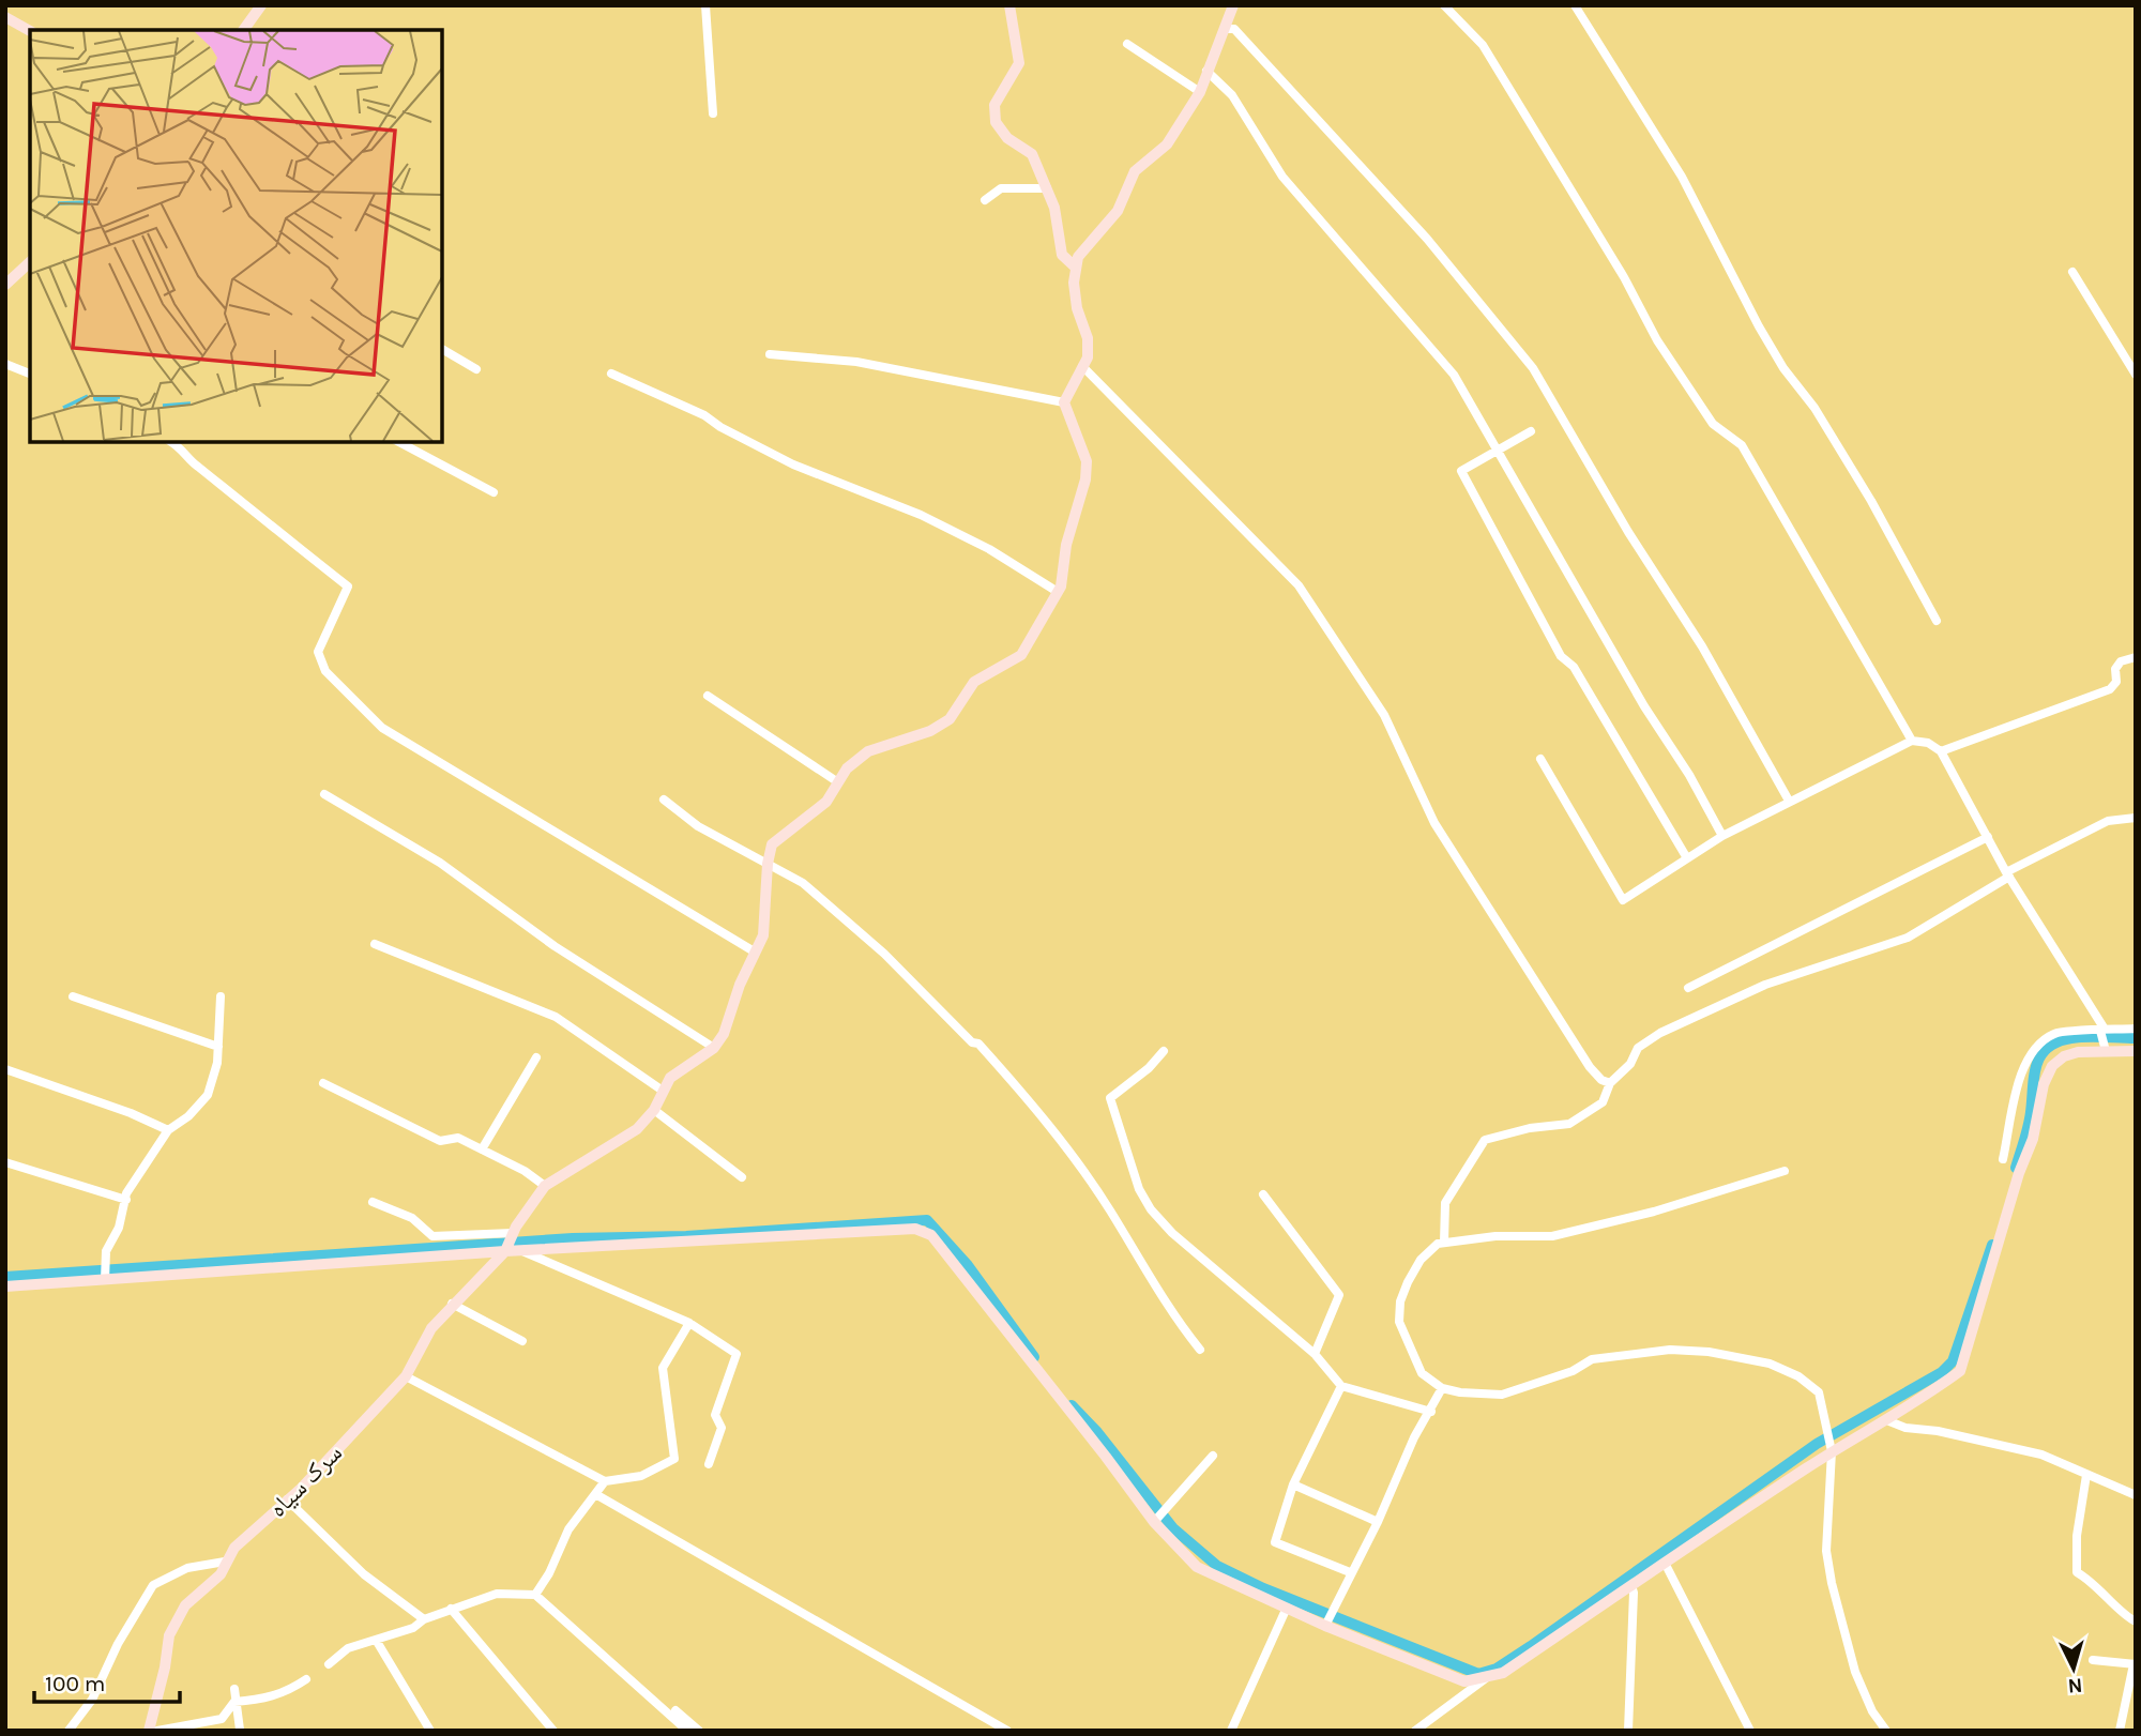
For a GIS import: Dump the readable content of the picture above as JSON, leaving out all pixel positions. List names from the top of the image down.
{
  "streets": {
    "street": ["سرک سیاه"]
  },
  "scale_bar": "100 m",
  "north": "bottom"
}
